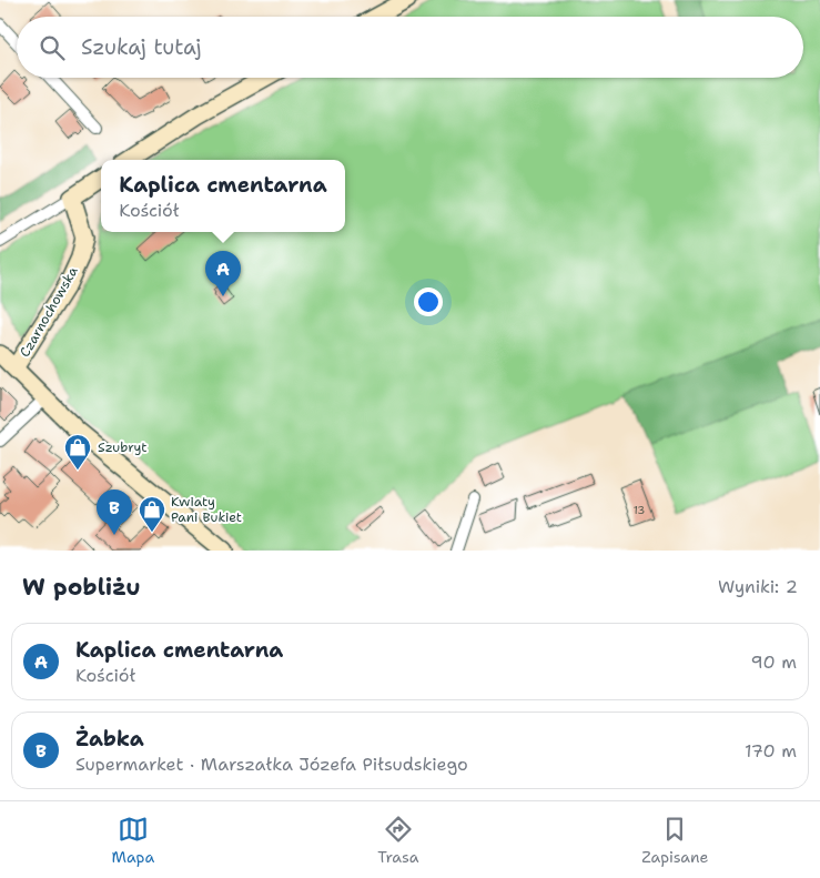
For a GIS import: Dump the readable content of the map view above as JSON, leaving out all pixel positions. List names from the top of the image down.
{
  "streets": {
    "street": ["Czarnochowska"]
  },
  "places": {
    "shop": ["Szubryt", "Kwiaty Pani Bukiet"]
  },
  "house_numbers": ["13"],
  "page": {
    "search": "Szukaj tutaj",
    "popup": ["Kaplica cmentarna", "Kościół"],
    "pins": ["A", "B"],
    "heading": ["W pobliżu", "Wyniki: 2"],
    "list": [
      {
        "mark": "A",
        "name": "Kaplica cmentarna",
        "note": "Kościół",
        "value": "90 m"
      },
      {
        "mark": "B",
        "name": "Żabka",
        "note": "Supermarket · Marszałka Józefa Piłsudskiego",
        "value": "170 m"
      }
    ],
    "nav": ["Mapa", "Trasa", "Zapisane"]
  }
}
